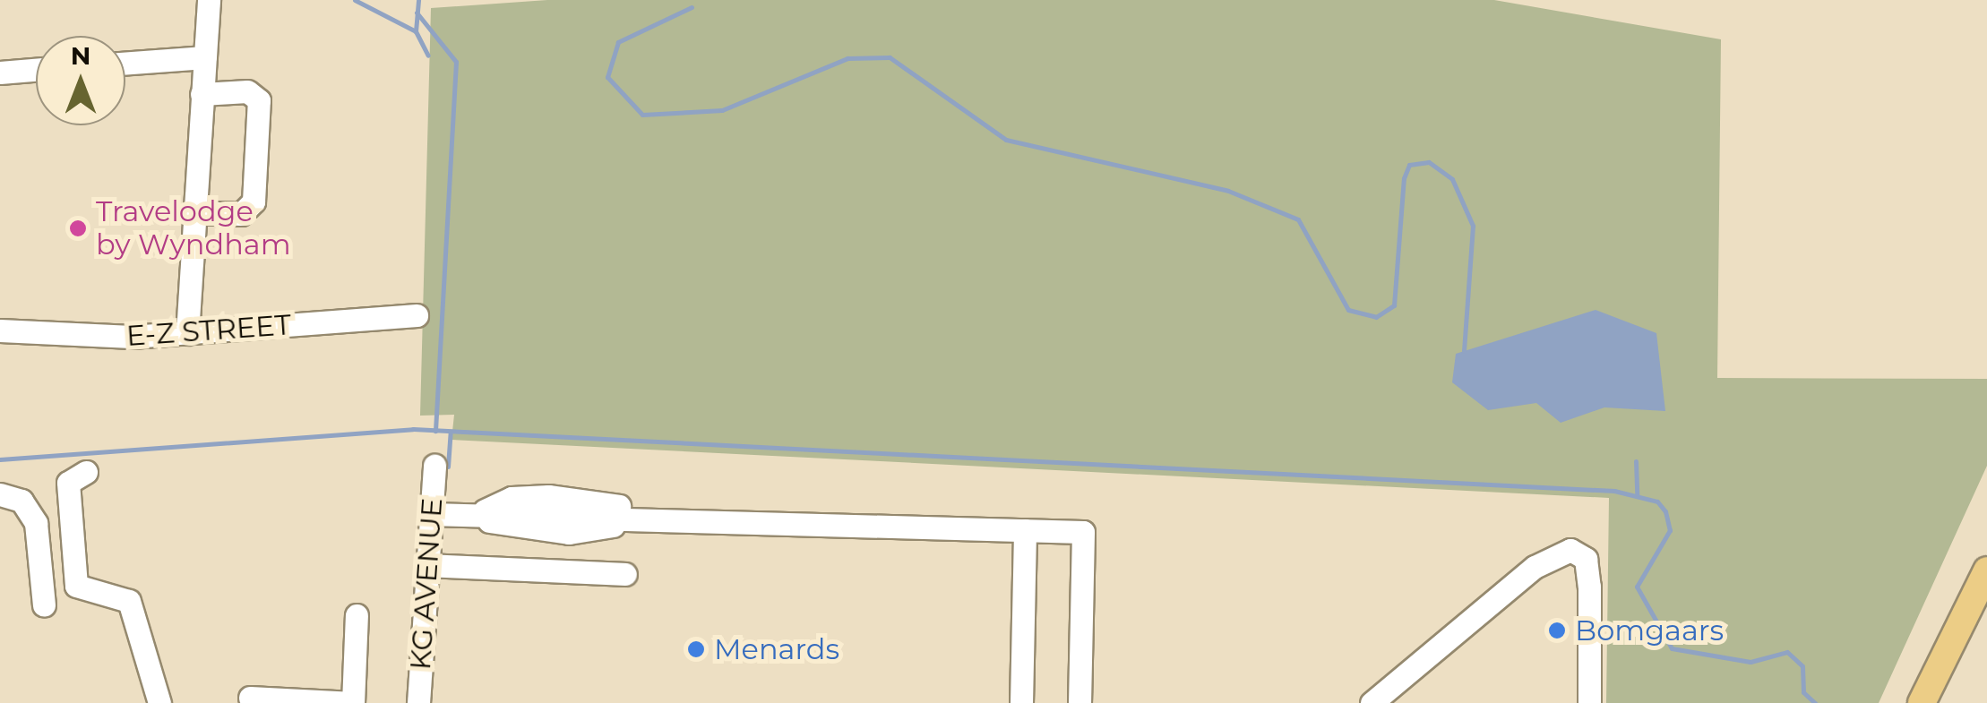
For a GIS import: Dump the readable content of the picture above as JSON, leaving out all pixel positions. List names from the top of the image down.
{
  "streets": {
    "street": ["E-Z STREET", "KG AVENUE"]
  },
  "places": ["Travelodge by Wyndham", "Bomgaars", "Menards"],
  "north": "top"
}
